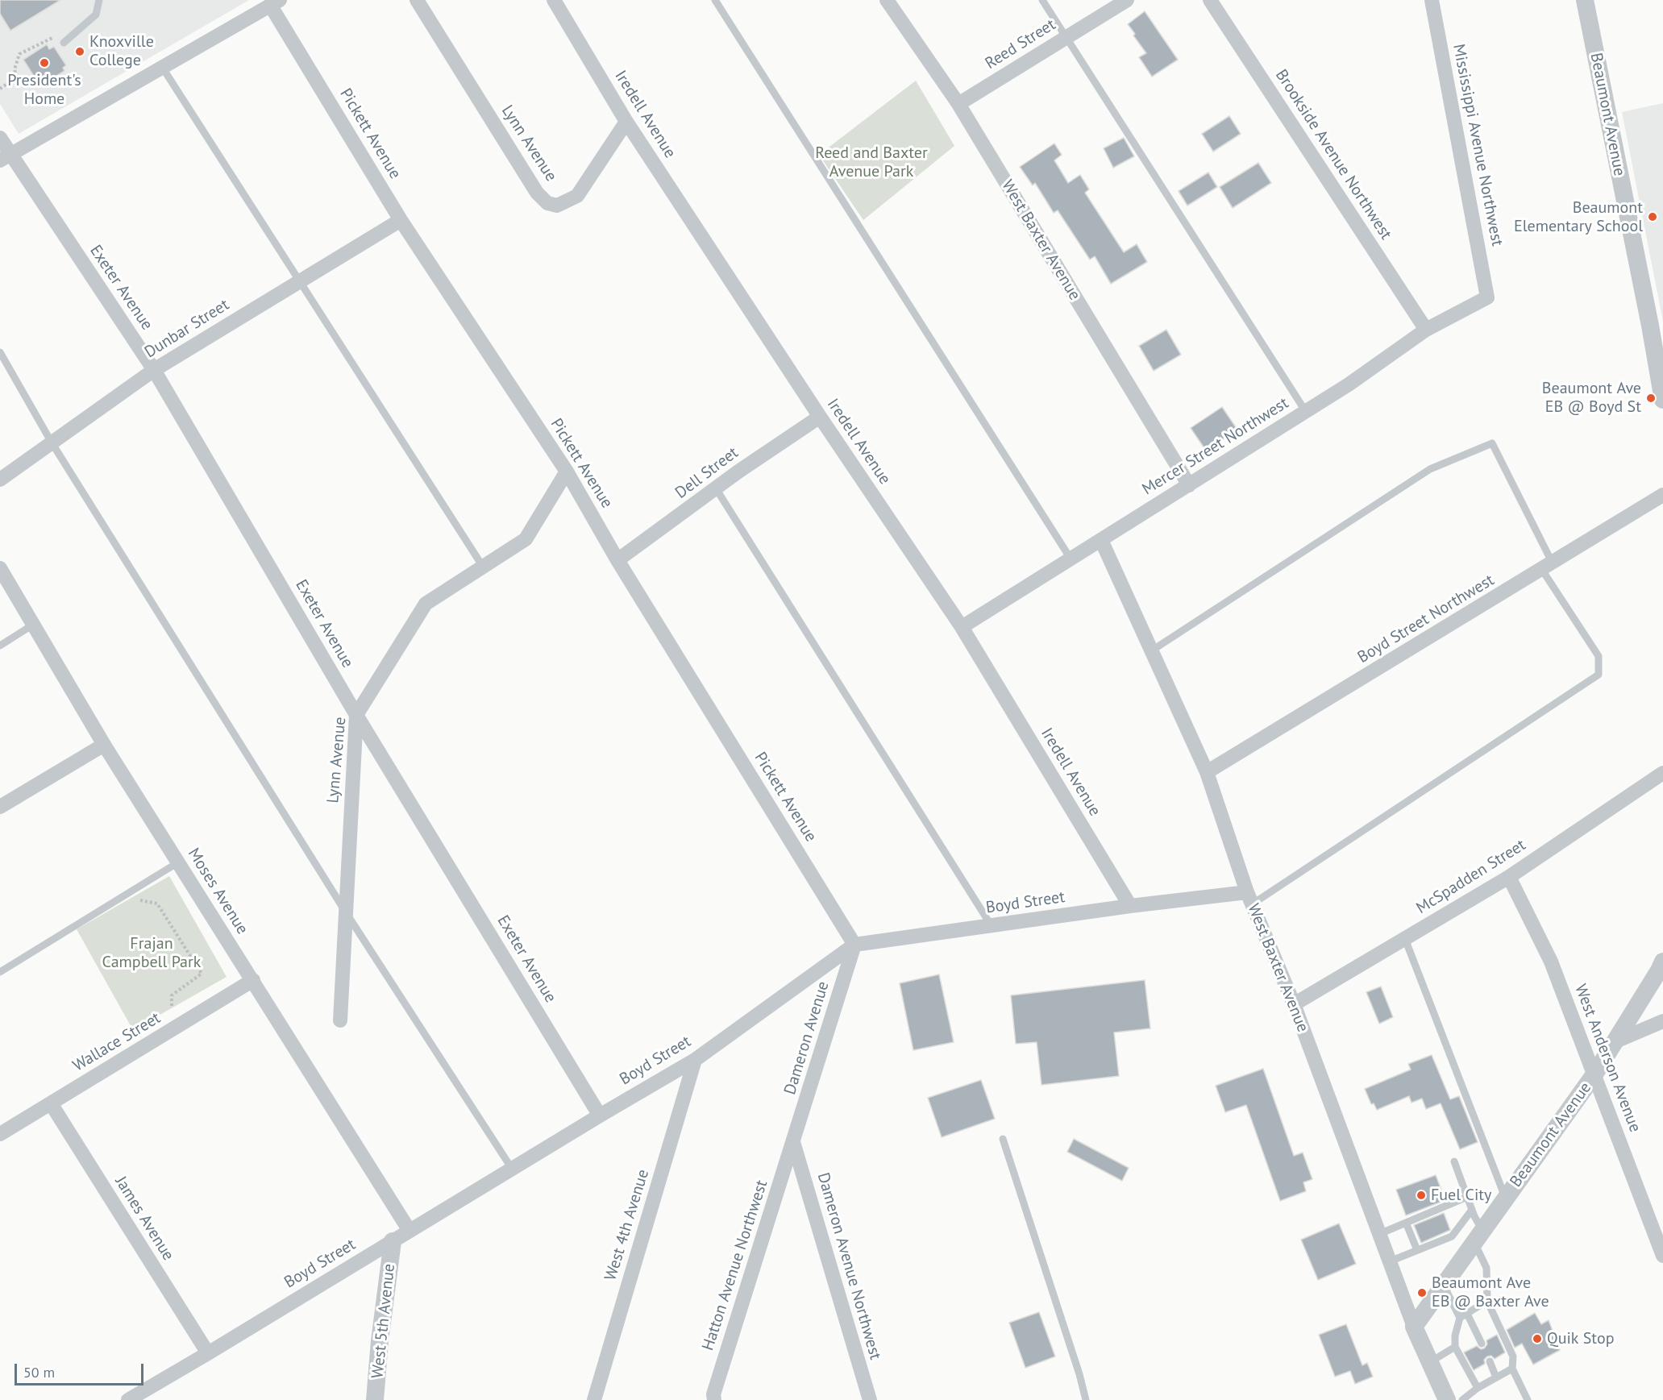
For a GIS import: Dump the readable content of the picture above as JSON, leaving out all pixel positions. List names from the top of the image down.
{
  "streets": {
    "street": [
      "Reed Street",
      "Iredell Avenue",
      "Beaumont Avenue",
      "Pickett Avenue",
      "Lynn Avenue",
      "Mississippi Avenue Northwest",
      "Brookside Avenue Northwest",
      "West Baxter Avenue",
      "Exeter Avenue",
      "Dunbar Street",
      "Mercer Street Northwest",
      "Dell Street",
      "Boyd Street Northwest",
      "McSpadden Street",
      "Moses Avenue",
      "Boyd Street",
      "Dameron Avenue",
      "Wallace Street",
      "West Anderson Avenue",
      "James Avenue",
      "West 4th Avenue",
      "Hatton Avenue Northwest",
      "Dameron Avenue Northwest",
      "West 5th Avenue"
    ]
  },
  "crossings": [
    ["Reed Street", "West Baxter Avenue"],
    ["Iredell Avenue", "Lynn Avenue"],
    ["Iredell Avenue", "Mercer Street Northwest"],
    ["Iredell Avenue", "Dell Street"],
    ["Iredell Avenue", "Boyd Street"],
    ["Beaumont Avenue", "West Baxter Avenue"],
    ["Beaumont Avenue", "West Anderson Avenue"],
    ["Pickett Avenue", "Lynn Avenue"],
    ["Pickett Avenue", "Dunbar Street"],
    ["Pickett Avenue", "Dell Street"],
    ["Pickett Avenue", "Boyd Street"],
    ["Pickett Avenue", "Dameron Avenue"],
    ["Lynn Avenue", "Exeter Avenue"],
    ["Mississippi Avenue Northwest", "Mercer Street Northwest"],
    ["Brookside Avenue Northwest", "Mercer Street Northwest"],
    ["West Baxter Avenue", "Mercer Street Northwest"],
    ["West Baxter Avenue", "Boyd Street Northwest"],
    ["West Baxter Avenue", "McSpadden Street"],
    ["West Baxter Avenue", "Boyd Street"],
    ["Exeter Avenue", "Dunbar Street"],
    ["Exeter Avenue", "Boyd Street"],
    ["McSpadden Street", "West Anderson Avenue"],
    ["Moses Avenue", "Boyd Street"],
    ["Moses Avenue", "Wallace Street"],
    ["Boyd Street", "Dameron Avenue"],
    ["Boyd Street", "James Avenue"],
    ["Boyd Street", "West 4th Avenue"],
    ["Boyd Street", "West 5th Avenue"],
    ["Dameron Avenue", "Hatton Avenue Northwest"],
    ["Dameron Avenue", "Dameron Avenue Northwest"],
    ["Wallace Street", "James Avenue"],
    ["Hatton Avenue Northwest", "Dameron Avenue Northwest"]
  ],
  "parks": ["Reed and Baxter Avenue Park", "Frajan Campbell Park"],
  "places": [
    "Knoxville College",
    "President's Home",
    "Beaumont Elementary School",
    "Beaumont Ave EB @ Boyd St",
    "Fuel City",
    "Beaumont Ave EB @ Baxter Ave",
    "Quik Stop"
  ],
  "scale_bar": "50 m"
}
